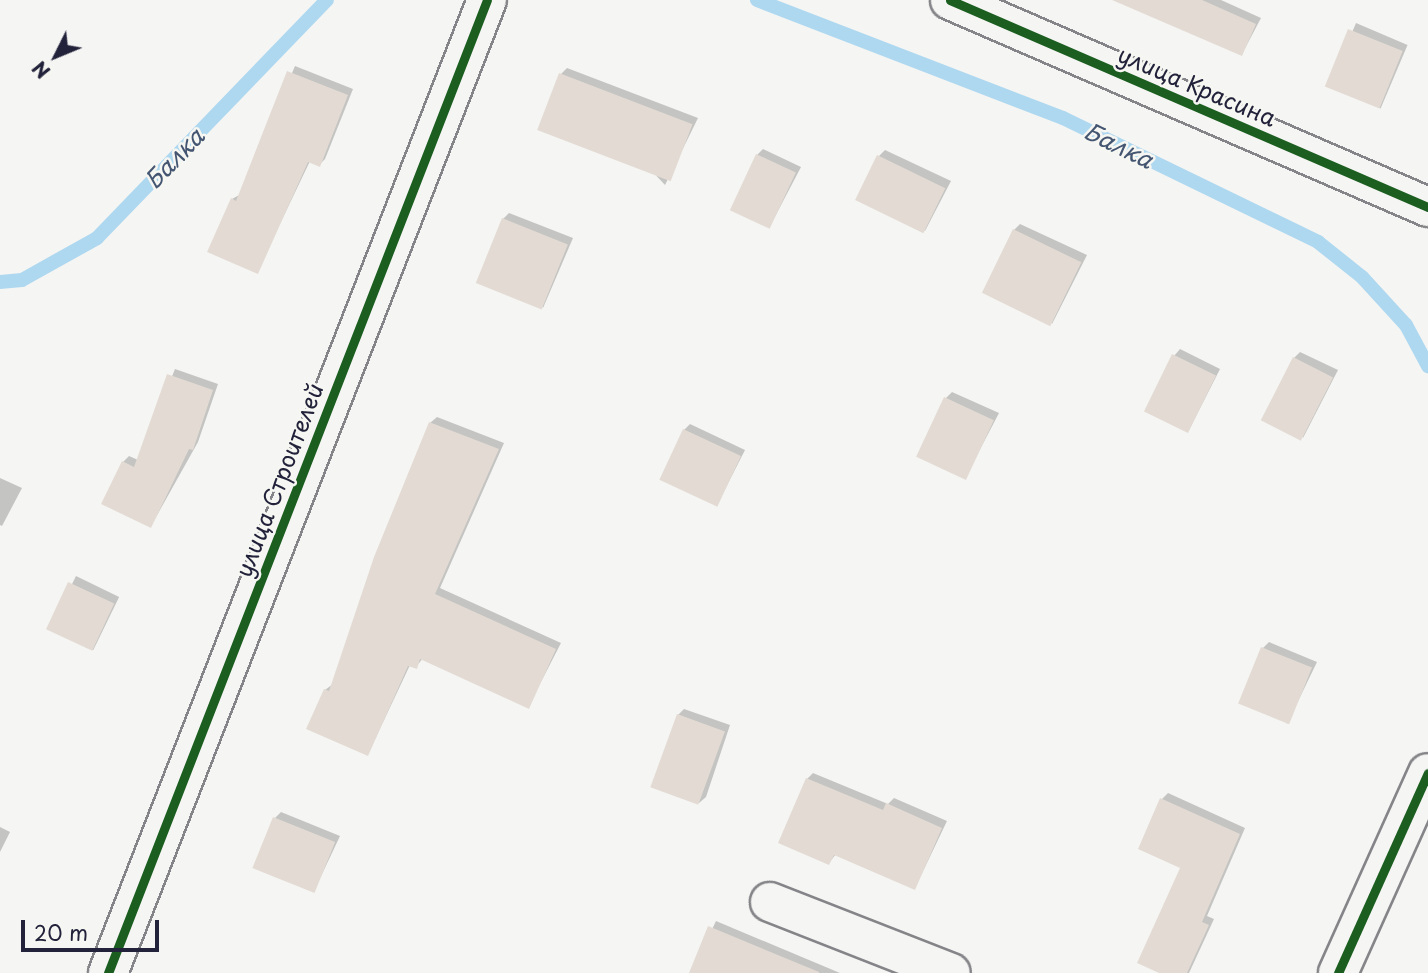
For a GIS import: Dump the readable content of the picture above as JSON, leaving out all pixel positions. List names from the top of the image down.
{
  "streets": {
    "street": ["улица Красина", "улица Строителей"]
  },
  "water": ["Балка"],
  "scale_bar": "20 m",
  "north": "bottom left"
}
